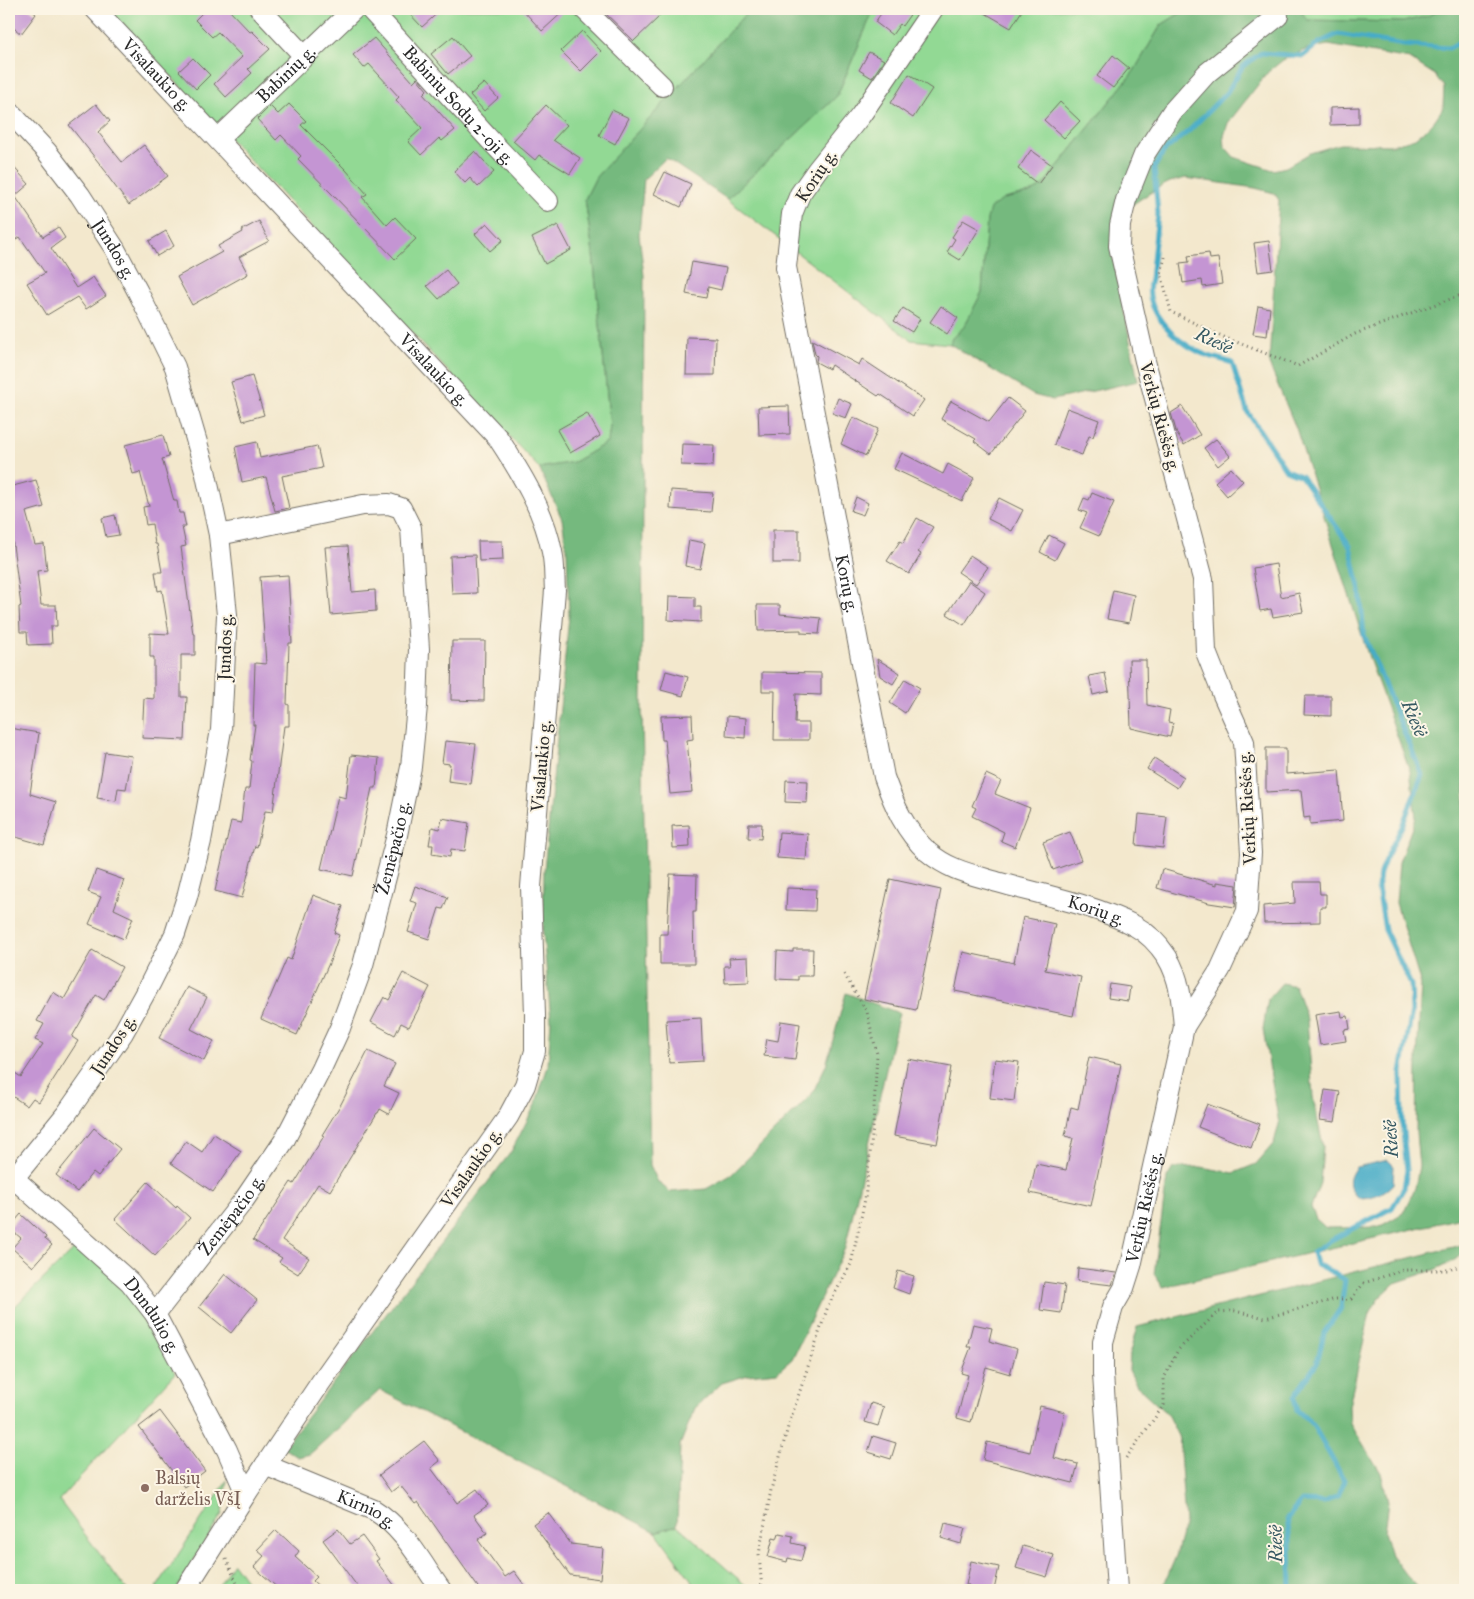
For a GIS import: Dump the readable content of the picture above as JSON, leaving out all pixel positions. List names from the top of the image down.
{
  "streets": {
    "street": [
      "Visalaukio g.",
      "Babinių g.",
      "Babinių Sodų 2-oji g.",
      "Korių g.",
      "Jundos g.",
      "Verkių Riešės g.",
      "Žemėpačio g.",
      "Dundulio g.",
      "Kirnio g."
    ]
  },
  "crossings": [
    ["Visalaukio g.", "Babinių g."],
    ["Visalaukio g.", "Dundulio g."],
    ["Visalaukio g.", "Kirnio g."],
    ["Korių g.", "Verkių Riešės g."],
    ["Jundos g.", "Žemėpačio g."],
    ["Jundos g.", "Dundulio g."],
    ["Žemėpačio g.", "Dundulio g."]
  ],
  "water": ["Riešė"],
  "places": ["Balsių darželis VšĮ"]
}
